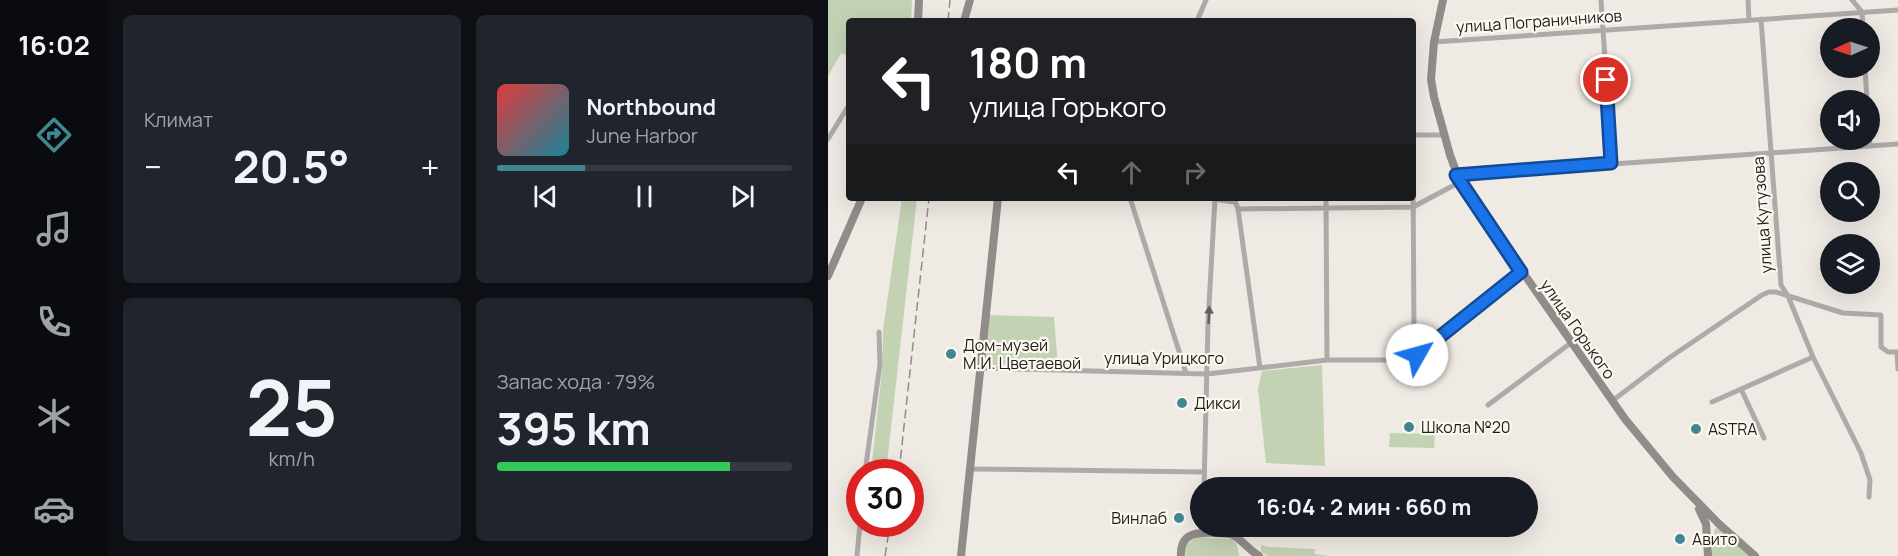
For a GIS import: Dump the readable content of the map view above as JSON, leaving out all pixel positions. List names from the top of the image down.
{
  "streets": {
    "main road": ["улица Горького"],
    "street": ["улица Пограничников", "улица Кутузова", "улица Урицкого"]
  },
  "crossings": [
    ["улица Пограничников", "улица Кутузова"],
    ["улица Пограничников", "улица Горького"]
  ],
  "places": [
    "Дом-музей М.И. Цветаевой",
    "Дикси",
    "Школа №20",
    "ASTRA",
    "Винлаб",
    "Авито"
  ],
  "north": "left",
  "page": {
    "tabs": "16:02",
    "tile": [
      "Климат",
      ["25", "km/h"],
      ["Запас хода · 79%", "395 km"]
    ],
    "turn": ["180 m", "улица Горького"],
    "song": ["Northbound", "June Harbor"],
    "heat": ["−", "20.5°", "+"],
    "limit": "30",
    "trip": "16:04 · 2 мин · 660 m"
  }
}
